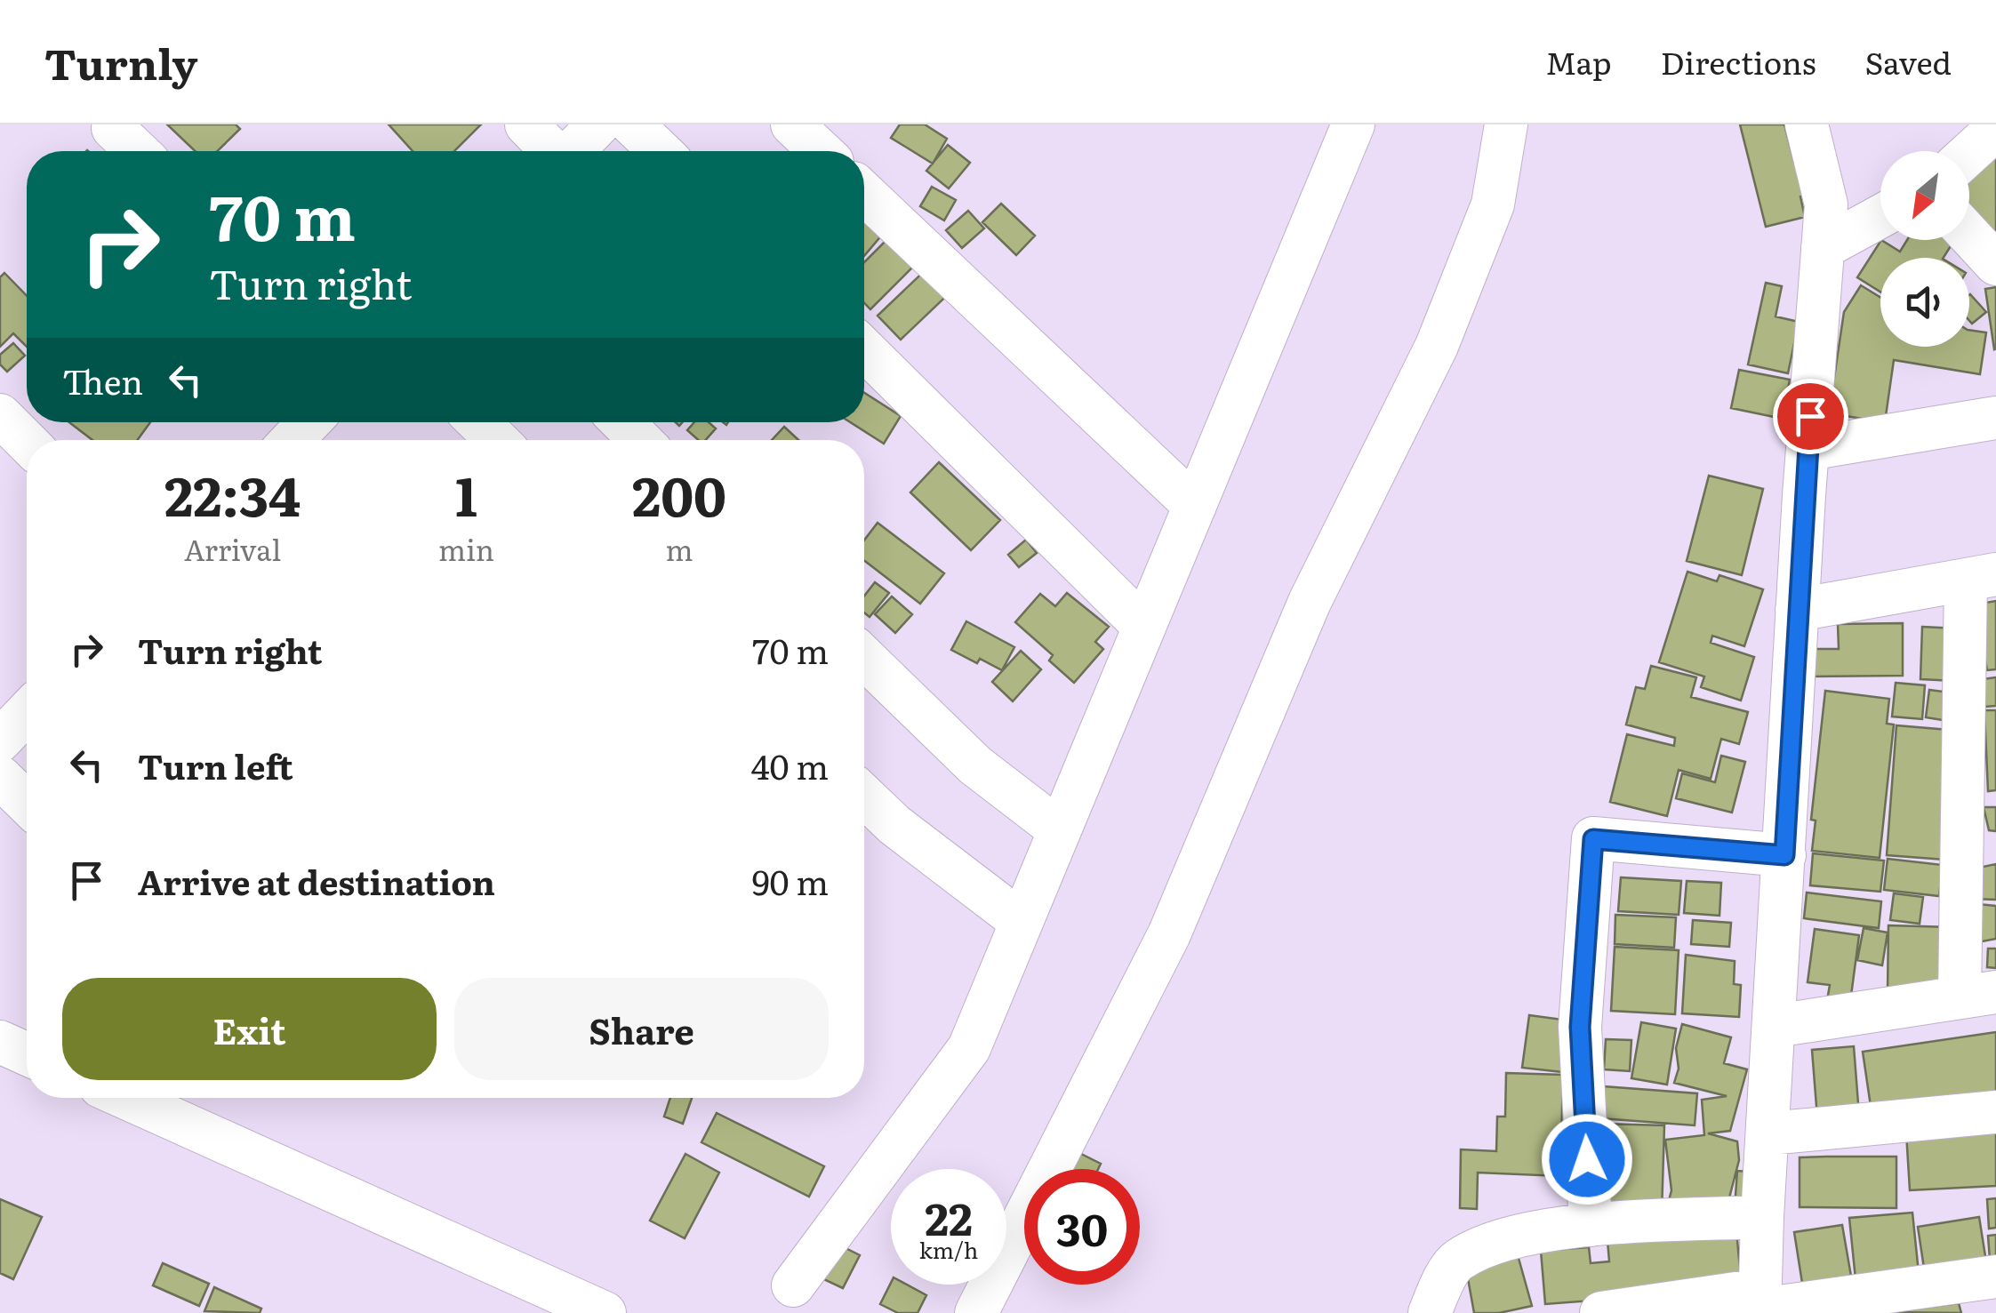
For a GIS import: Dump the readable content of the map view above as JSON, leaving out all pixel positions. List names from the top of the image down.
{
  "north": "bottom left",
  "page": {
    "header": "Turnly",
    "nav": ["Map", "Directions", "Saved"],
    "turn": ["70 m", "Turn right"],
    "then": "Then",
    "eta": [
      "22:34",
      "Arrival",
      "1",
      "min",
      "200",
      "m"
    ],
    "list": [
      {
        "name": "Turn right",
        "value": "70 m"
      },
      {
        "name": "Turn left",
        "value": "40 m"
      },
      {
        "name": "Arrive at destination",
        "value": "90 m"
      }
    ],
    "buttons": ["Exit", "Share"],
    "speed": "22 km/h",
    "limit": "30"
  }
}
